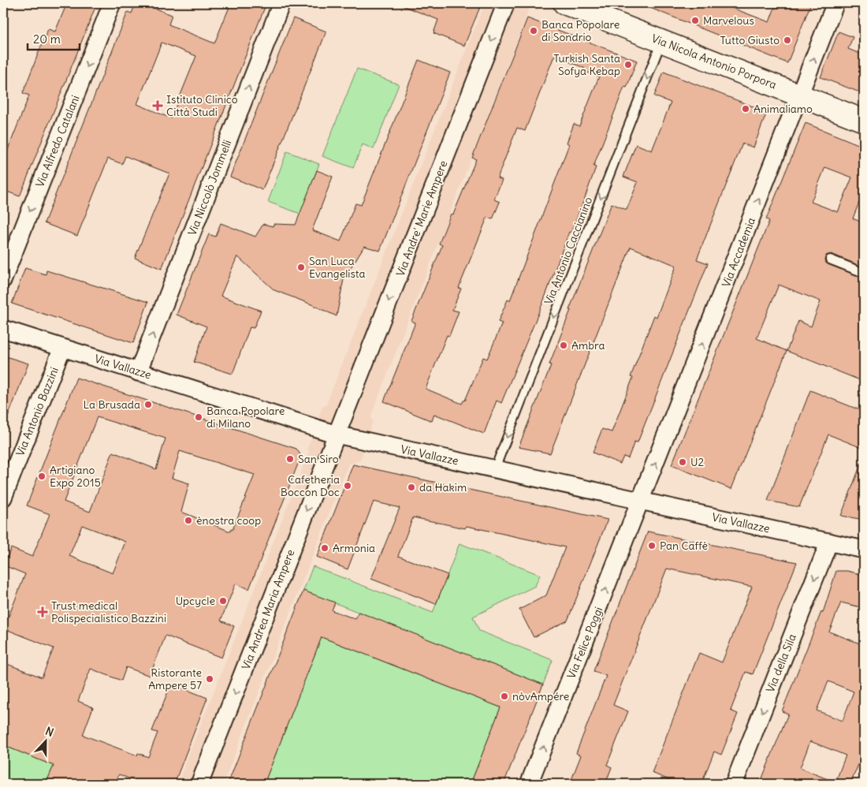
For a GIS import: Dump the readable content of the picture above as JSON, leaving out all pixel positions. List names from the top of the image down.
{
  "streets": {
    "main road": ["Via Nicola Antonio Porpora"],
    "street": [
      "Via Alfredo Catalani",
      "Via Niccolò Jommelli",
      "Via Andre' Marie Ampere",
      "Via Accademia",
      "Via Vallazze",
      "Via Antonio Bazzini",
      "Via Andrea Maria Ampere",
      "Via Felice Poggi",
      "Via della Sila"
    ],
    "lane": ["Via Antonio Caccianino"]
  },
  "crossings": [
    ["Via Nicola Antonio Porpora", "Via Antonio Caccianino"],
    ["Via Nicola Antonio Porpora", "Via Accademia"],
    ["Via Niccolò Jommelli", "Via Vallazze"],
    ["Via Andre' Marie Ampere", "Via Vallazze"],
    ["Via Andre' Marie Ampere", "Via Andrea Maria Ampere"],
    ["Via Antonio Caccianino", "Via Vallazze"],
    ["Via Accademia", "Via Vallazze"],
    ["Via Accademia", "Via Felice Poggi"],
    ["Via Vallazze", "Via Antonio Bazzini"],
    ["Via Vallazze", "Via Andrea Maria Ampere"],
    ["Via Vallazze", "Via Felice Poggi"],
    ["Via Vallazze", "Via della Sila"]
  ],
  "one_way": [
    "Via Alfredo Catalani",
    "Via Niccolò Jommelli",
    "Via Andre' Marie Ampere",
    "Via Antonio Caccianino",
    "Via Accademia",
    "Via Andrea Maria Ampere",
    "Via Felice Poggi",
    "Via della Sila"
  ],
  "places": {
    "other": [
      "Marvelous",
      "Banca Popolare di Sondrio",
      "Tutto Giusto",
      "Turkish Santa Sofya Kebap",
      "Animaliamo",
      "San Luca Evangelista",
      "Ambra",
      "La Brusada",
      "Banca Popolare di Milano",
      "San Siro",
      "U2",
      "Artigiano Expo 2015",
      "Cafetheria Boccon Doc",
      "da Hakim",
      "ènostra coop",
      "Pan Caffè",
      "Armonia",
      "Upcycle",
      "Ristorante Ampere 57",
      "nòvAmpére"
    ],
    "health": ["Istituto Clinico Città Studi", "Trust medical Polispecialistico Bazzini"]
  },
  "scale_bar": "20 m",
  "north": "top"
}
